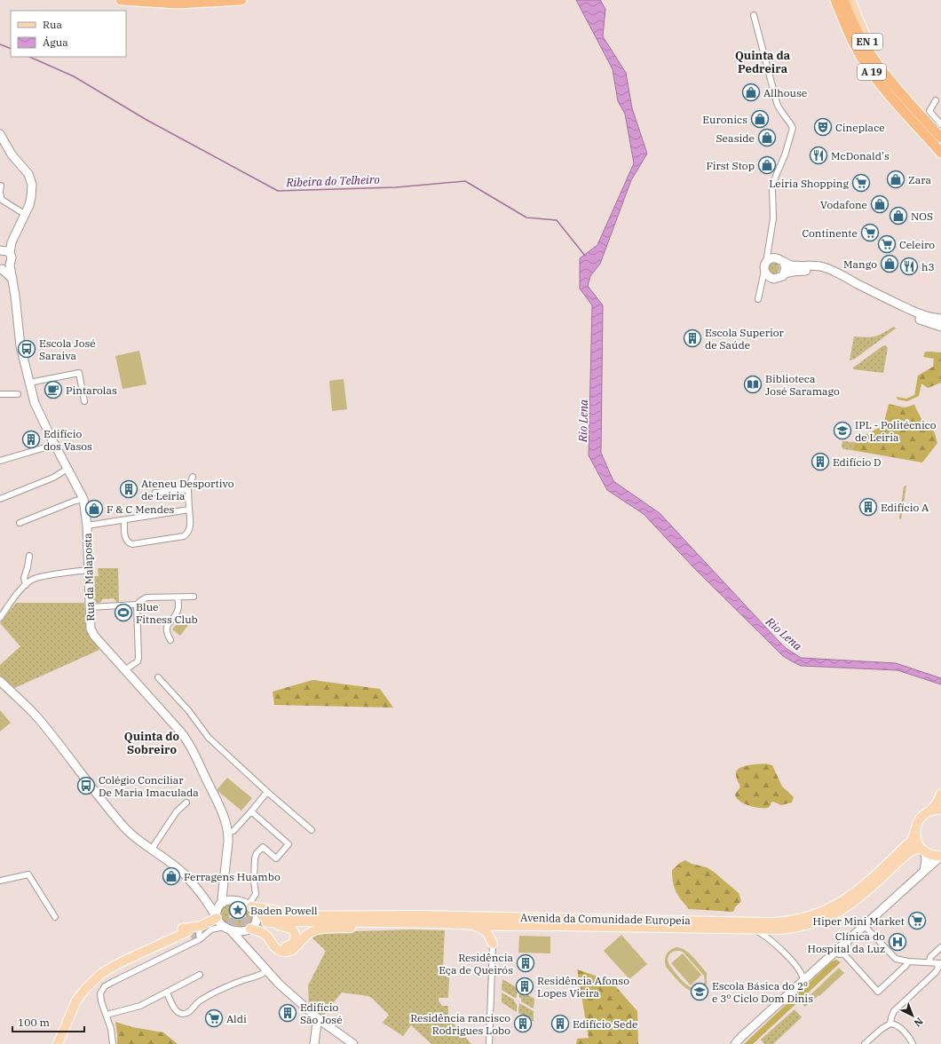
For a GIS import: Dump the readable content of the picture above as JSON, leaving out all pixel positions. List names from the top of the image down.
{
  "streets": {
    "highway": ["A 19"],
    "main road": ["EN 1", "Rua da Malaposta", "Avenida da Comunidade Europeia"]
  },
  "crossings": [
    ["EN 1", "A 19"],
    ["Rua da Malaposta", "Avenida da Comunidade Europeia"]
  ],
  "districts": ["Quinta da Pedreira", "Quinta do Sobreiro"],
  "water": ["Ribeira do Telheiro", "Rio Lena"],
  "places": {
    "shop": [
      "Allhouse",
      "Euronics",
      "Seaside",
      "First Stop",
      "Zara",
      "Vodafone",
      "NOS",
      "Mango",
      "F & C Mendes",
      "Ferragens Huambo"
    ],
    "theatre": ["Cineplace"],
    "restaurant": ["McDonald's", "h3"],
    "supermarket": [
      "Leiria Shopping",
      "Continente",
      "Celeiro",
      "Hiper Mini Market",
      "Aldi"
    ],
    "building": [
      "Escola Superior de Saúde",
      "Edifício dos Vasos",
      "Edifício D",
      "Ateneu Desportivo de Leiria",
      "Edifício A",
      "Residência Eça de Queirós",
      "Residência Afonso Lopes Vieira",
      "Edifício São José",
      "Residência rancisco Rodrigues Lobo",
      "Edifício Sede"
    ],
    "bus stop": ["Escola José Saraiva", "Colégio Conciliar De Maria Imaculada"],
    "library": ["Biblioteca José Saramago"],
    "cafe": ["Pintarolas"],
    "school or university": ["IPL - Politécnico de Leiria", "Escola Básica do 2º e 3º Ciclo Dom Dinis"],
    "sports": ["Blue Fitness Club"],
    "place": ["Baden Powell"],
    "hospital": ["Clínica do Hospital da Luz"]
  },
  "legend": ["Rua", "Água"],
  "scale_bar": "100 m",
  "north": "bottom right"
}
